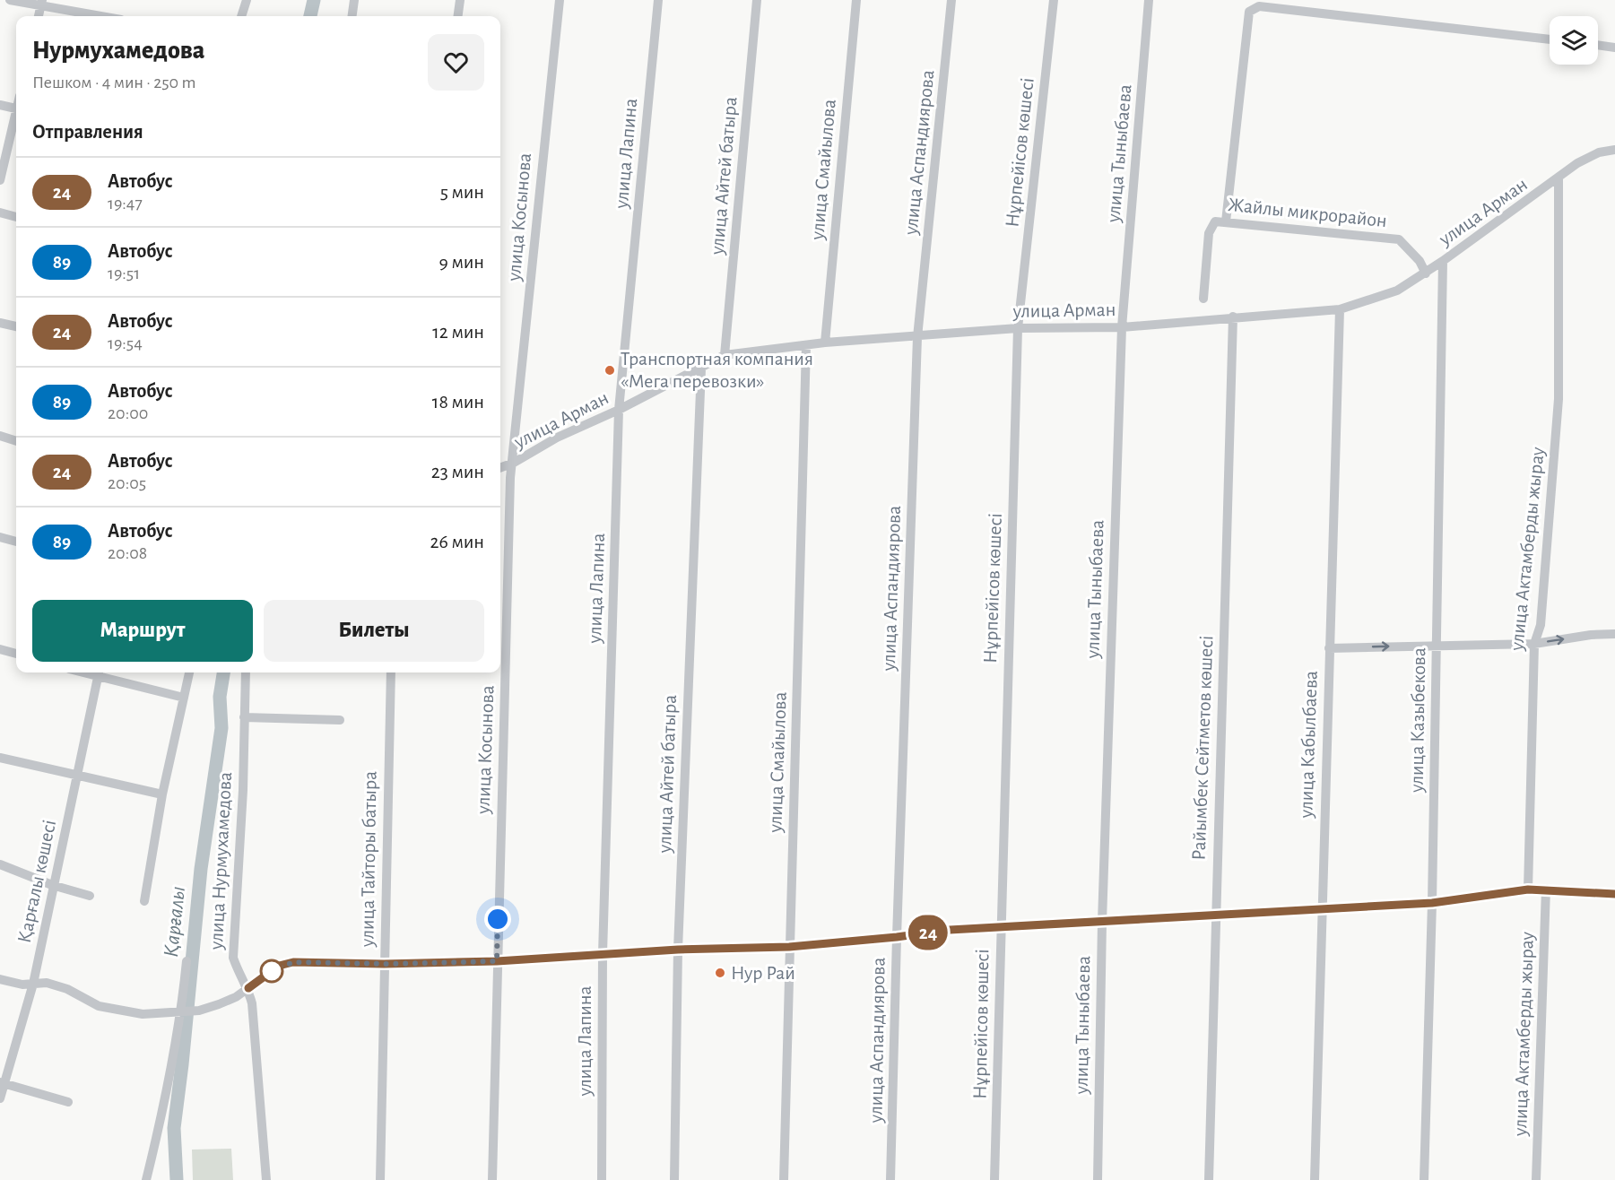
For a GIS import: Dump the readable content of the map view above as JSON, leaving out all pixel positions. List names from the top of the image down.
{
  "streets": {
    "street": [
      "улица Аспандиярова",
      "Нұрпейісов көшесі",
      "улица Лапина",
      "улица Тыныбаева",
      "улица Смайылова",
      "улица Айтей батыра",
      "улица Арман",
      "Жайлы микрорайон",
      "улица Косынова",
      "улица Актамберды жырау",
      "улица Казыбекова",
      "улица Кабылбаева",
      "Райымбек Сейтметов көшесі",
      "улица Тайторы батыра",
      "улица Нурмухамедова",
      "Қарғалы көшесі"
    ]
  },
  "crossings": [
    ["улица Аспандиярова", "улица Арман"],
    ["Нұрпейісов көшесі", "улица Арман"],
    ["улица Лапина", "улица Арман"],
    ["улица Тыныбаева", "улица Арман"],
    ["улица Смайылова", "улица Арман"],
    ["улица Айтей батыра", "улица Арман"],
    ["улица Арман", "Жайлы микрорайон"],
    ["улица Арман", "улица Косынова"],
    ["улица Арман", "улица Актамберды жырау"],
    ["улица Арман", "улица Казыбекова"],
    ["улица Арман", "улица Кабылбаева"],
    ["улица Арман", "Райымбек Сейтметов көшесі"]
  ],
  "water": ["Қарғалы"],
  "places": ["Транспортная компания «Мега перевозки»", "Нур Рай"],
  "lines": ["bus line 24"],
  "page": {
    "on_map": "24",
    "heading": [
      ["Нурмухамедова", "Пешком · 4 мин · 250 m"],
      "Отправления"
    ],
    "list": [
      {
        "mark": "24",
        "name": "Автобус",
        "note": "19:47",
        "value": "5 мин"
      },
      {
        "mark": "89",
        "name": "Автобус",
        "note": "19:51",
        "value": "9 мин"
      },
      {
        "mark": "24",
        "name": "Автобус",
        "note": "19:54",
        "value": "12 мин"
      },
      {
        "mark": "89",
        "name": "Автобус",
        "note": "20:00",
        "value": "18 мин"
      },
      {
        "mark": "24",
        "name": "Автобус",
        "note": "20:05",
        "value": "23 мин"
      },
      {
        "mark": "89",
        "name": "Автобус",
        "note": "20:08",
        "value": "26 мин"
      }
    ],
    "buttons": ["Маршрут", "Билеты"]
  }
}
